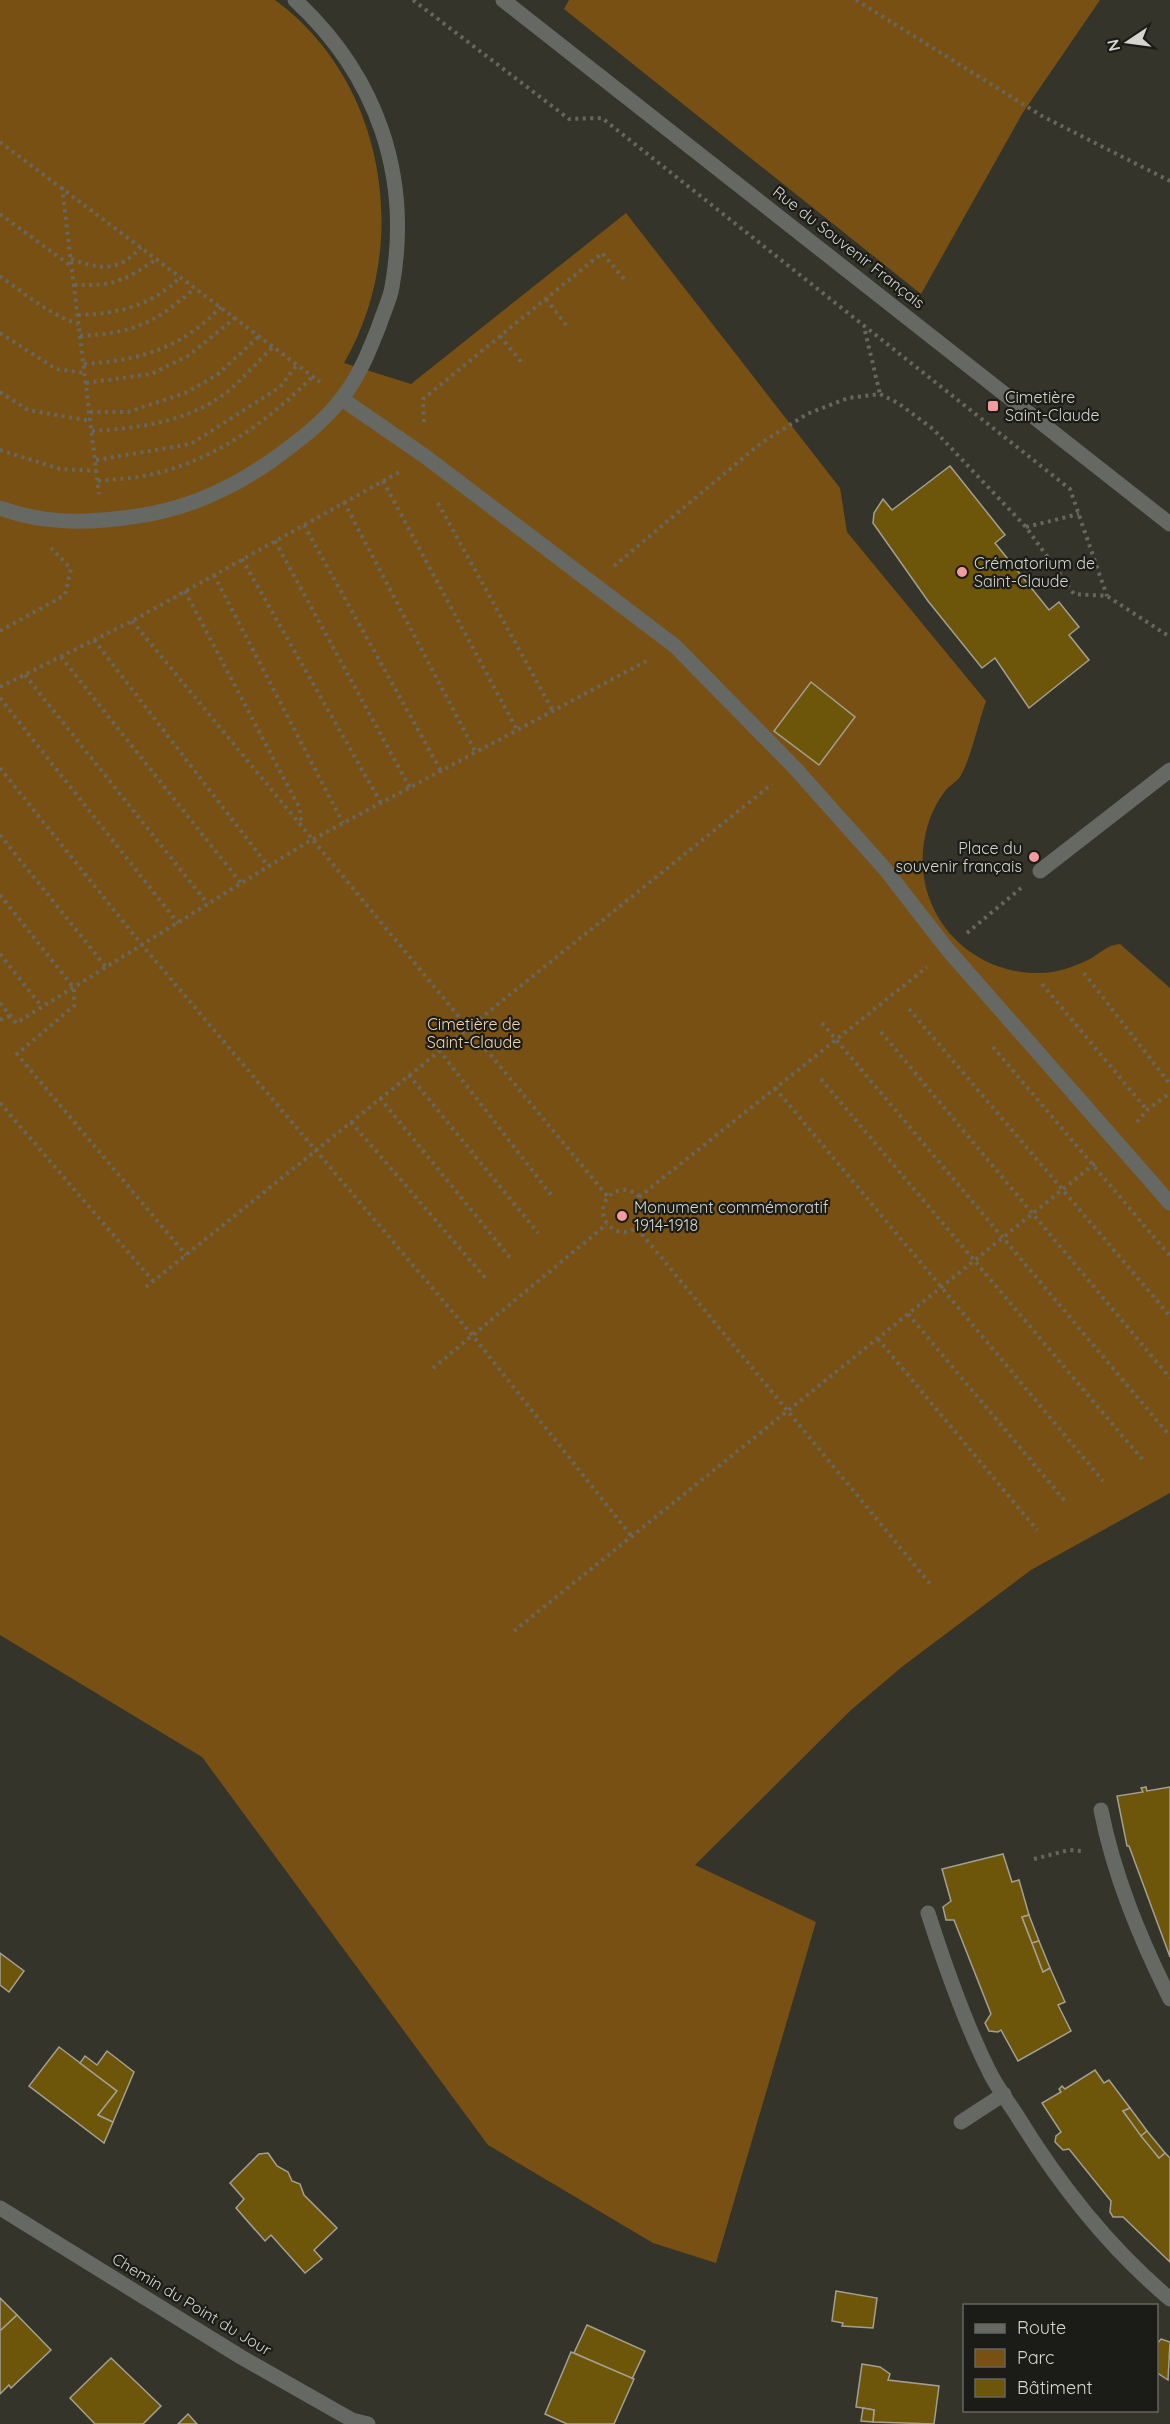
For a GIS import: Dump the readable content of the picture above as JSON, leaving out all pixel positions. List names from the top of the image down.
{
  "streets": {
    "street": ["Rue du Souvenir Français", "Chemin du Point du Jour"]
  },
  "parks": ["Cimetière de Saint-Claude"],
  "places": {
    "transit": ["Cimetière Saint-Claude"],
    "other": ["Crématorium de Saint-Claude", "Place du souvenir français", "Monument commémoratif 1914-1918"]
  },
  "legend": ["Route", "Parc", "Bâtiment"],
  "north": "left"
}
